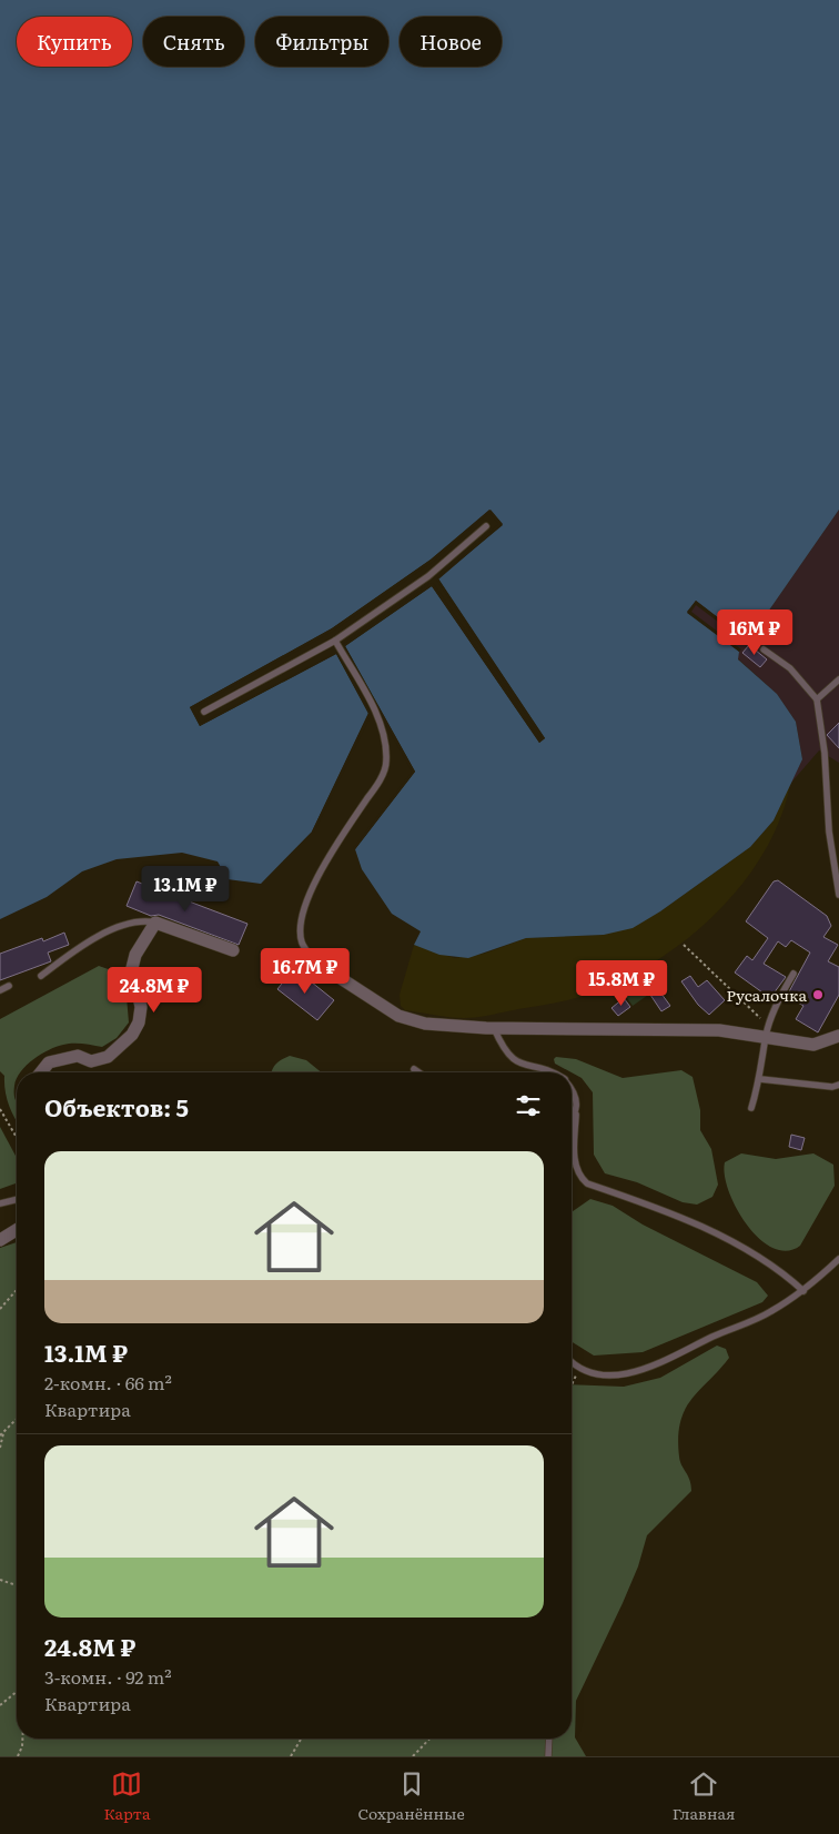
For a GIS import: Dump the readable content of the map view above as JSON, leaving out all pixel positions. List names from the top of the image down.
{
  "places": ["Русалочка"],
  "page": {
    "chip": [
      "Купить",
      "Снять",
      "Фильтры",
      "Новое"
    ],
    "price": [
      "16M ₽",
      "13.1M ₽",
      "16.7M ₽",
      "15.8M ₽",
      "24.8M ₽"
    ],
    "heading": "Объектов: 5",
    "list": [
      {
        "name": "13.1M ₽",
        "note": "2-комн. · 66 m² · Квартира"
      },
      {
        "name": "24.8M ₽",
        "note": "3-комн. · 92 m² · Квартира"
      }
    ],
    "tabs": ["Карта", "Сохранённые", "Главная"]
  }
}
